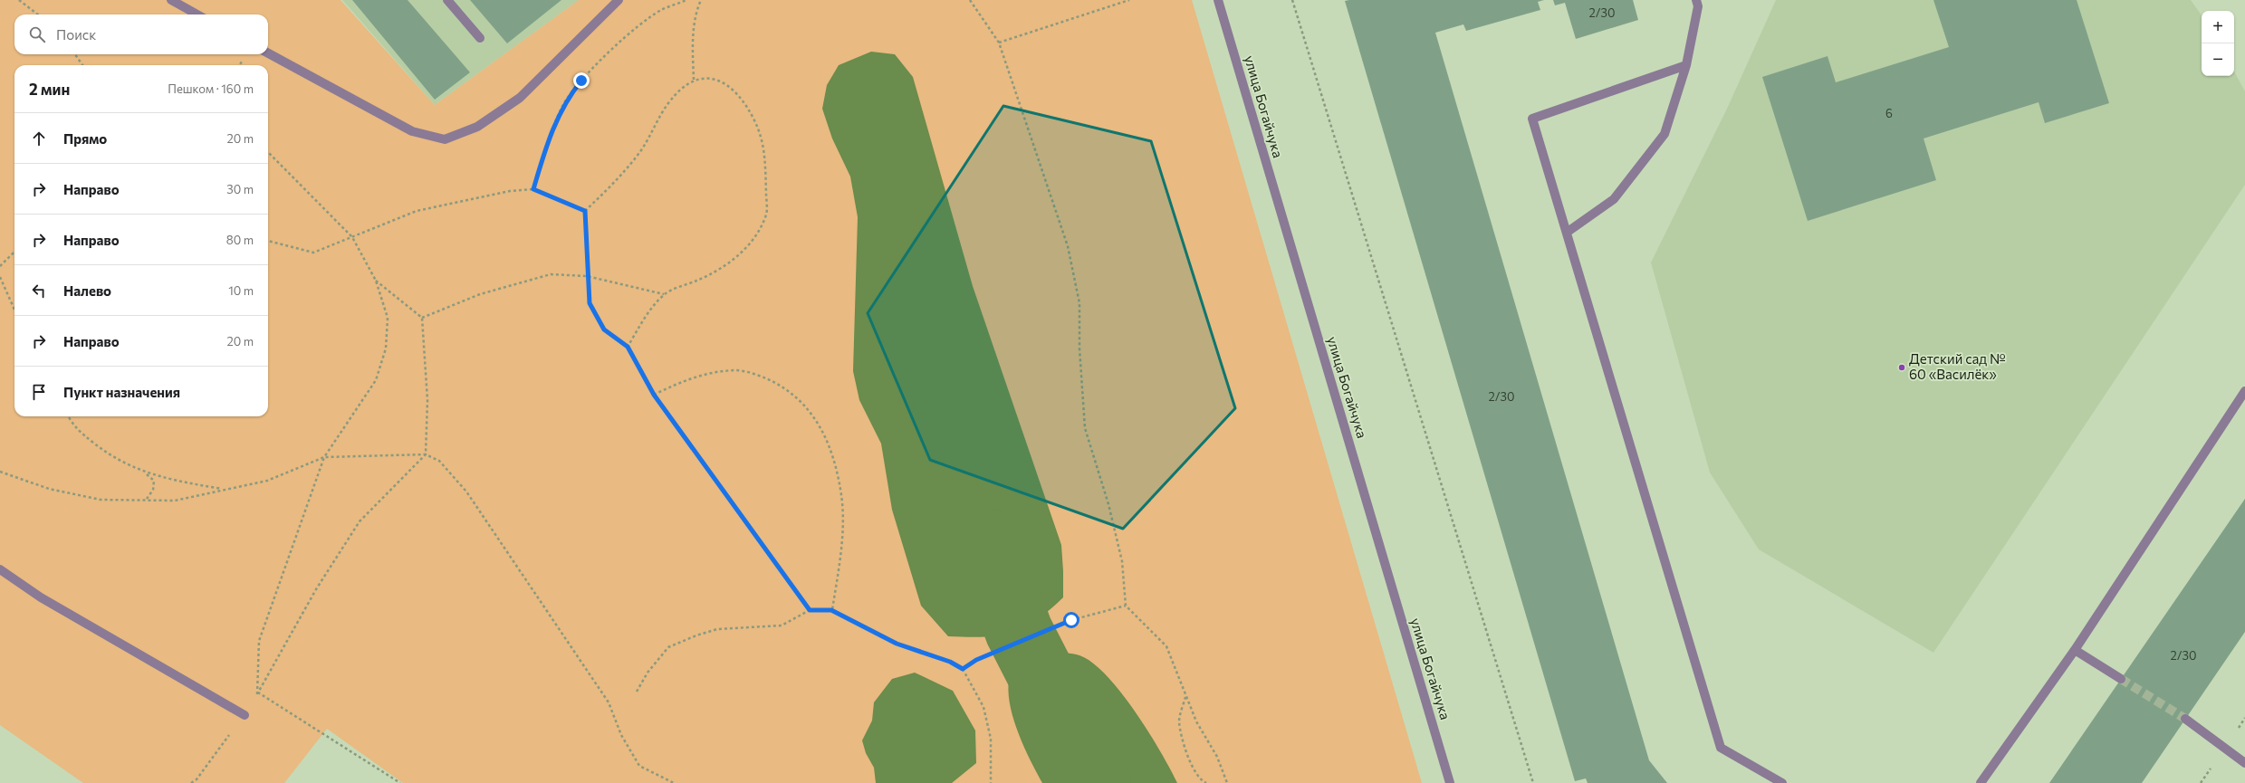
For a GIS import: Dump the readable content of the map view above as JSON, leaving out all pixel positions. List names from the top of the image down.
{
  "streets": {
    "street": ["улица Богайчука"]
  },
  "places": ["Детский сад № 60 «Василёк»"],
  "house_numbers": [
    "2/30",
    "6",
    "2/30",
    "2/30"
  ],
  "page": {
    "map_buttons": ["+", "−"],
    "search": "Поиск",
    "heading": ["2 мин", "Пешком · 160 m"],
    "list": [
      ["Прямо", "20 m"],
      ["Направо", "30 m"],
      ["Направо", "80 m"],
      ["Налево", "10 m"],
      ["Направо", "20 m"],
      "Пункт назначения"
    ]
  }
}
